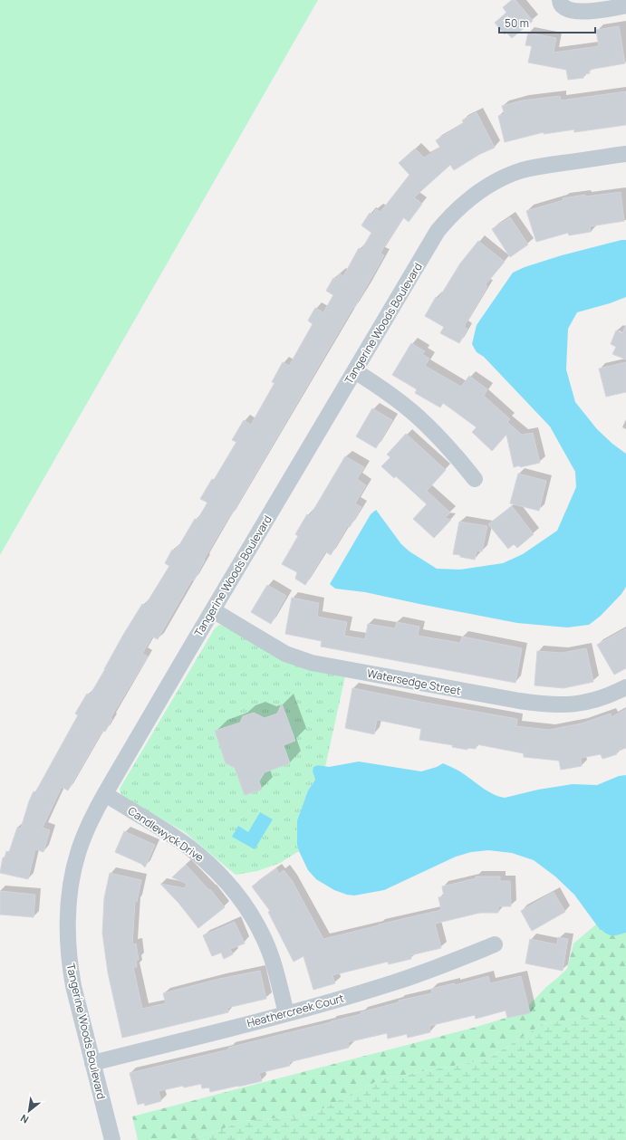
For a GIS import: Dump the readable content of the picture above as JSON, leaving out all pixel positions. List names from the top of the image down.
{
  "streets": {
    "street": [
      "Tangerine Woods Boulevard",
      "Watersedge Street",
      "Candlewyck Drive",
      "Heathercreek Court"
    ]
  },
  "crossings": [
    ["Tangerine Woods Boulevard", "Watersedge Street"],
    ["Tangerine Woods Boulevard", "Candlewyck Drive"],
    ["Tangerine Woods Boulevard", "Heathercreek Court"],
    ["Candlewyck Drive", "Heathercreek Court"]
  ],
  "scale_bar": "50 m",
  "north": "bottom left"
}
